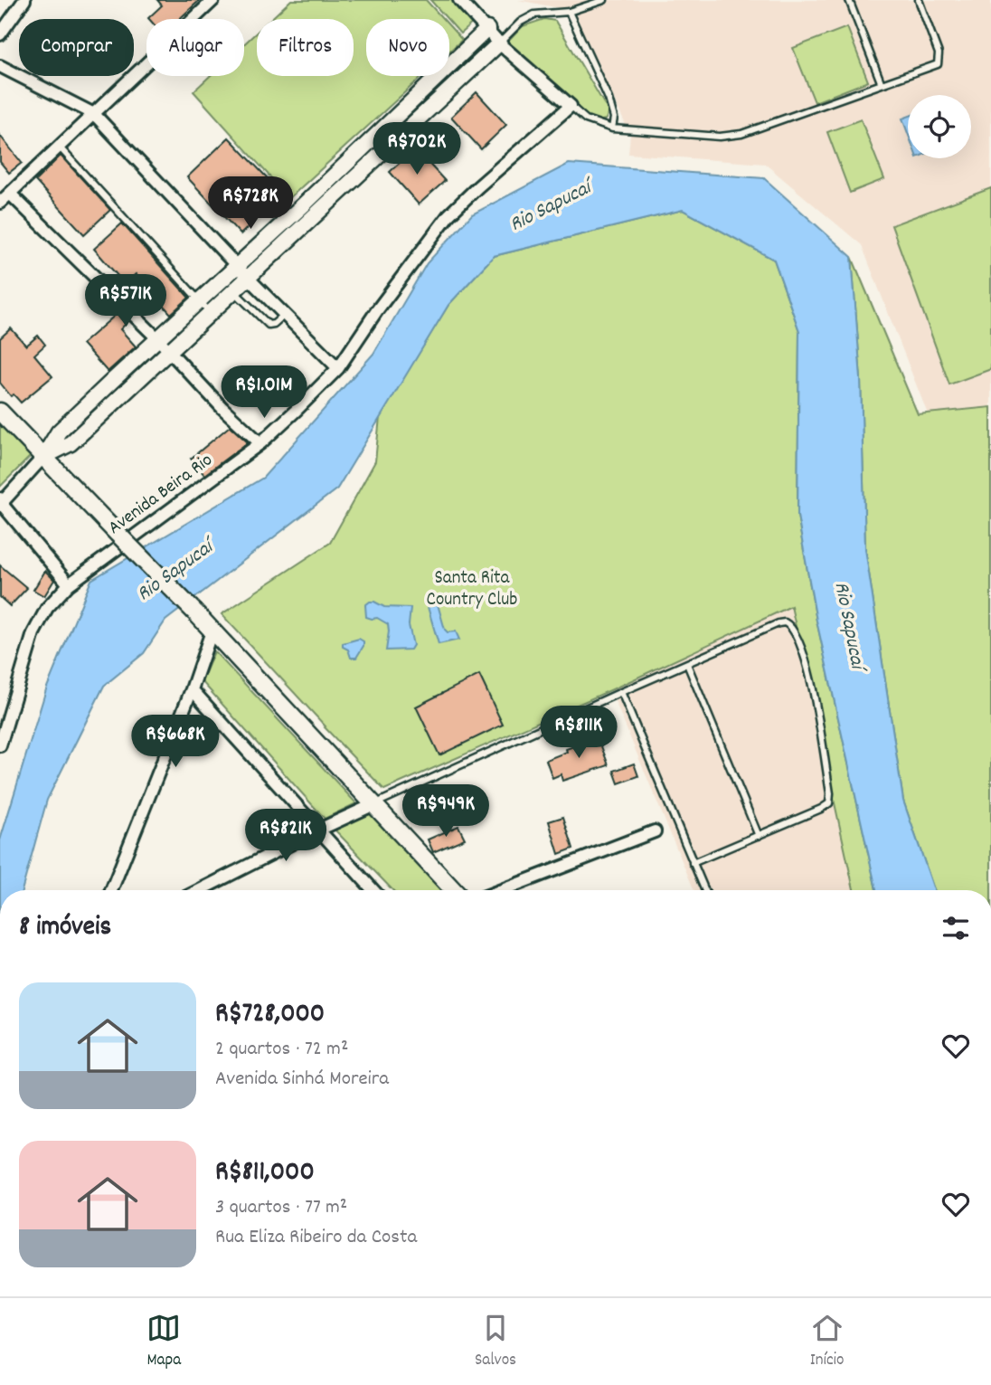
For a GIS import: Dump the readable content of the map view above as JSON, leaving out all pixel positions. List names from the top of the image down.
{
  "streets": {
    "street": ["Avenida Beira Rio"]
  },
  "water": ["Rio Sapucaí"],
  "parks": ["Santa Rita Country Club"],
  "page": {
    "chip": [
      "Comprar",
      "Alugar",
      "Filtros",
      "Novo"
    ],
    "price": [
      "R$702K",
      "R$728K",
      "R$571K",
      "R$1.01M",
      "R$811K",
      "R$668K",
      "R$949K",
      "R$821K"
    ],
    "heading": "8 imóveis",
    "list": [
      {
        "name": "R$728,000",
        "note": "2 quartos · 72 m² · Avenida Sinhá Moreira"
      },
      {
        "name": "R$811,000",
        "note": "3 quartos · 77 m² · Rua Eliza Ribeiro da Costa"
      }
    ],
    "tabs": ["Mapa", "Salvos", "Início"]
  }
}
